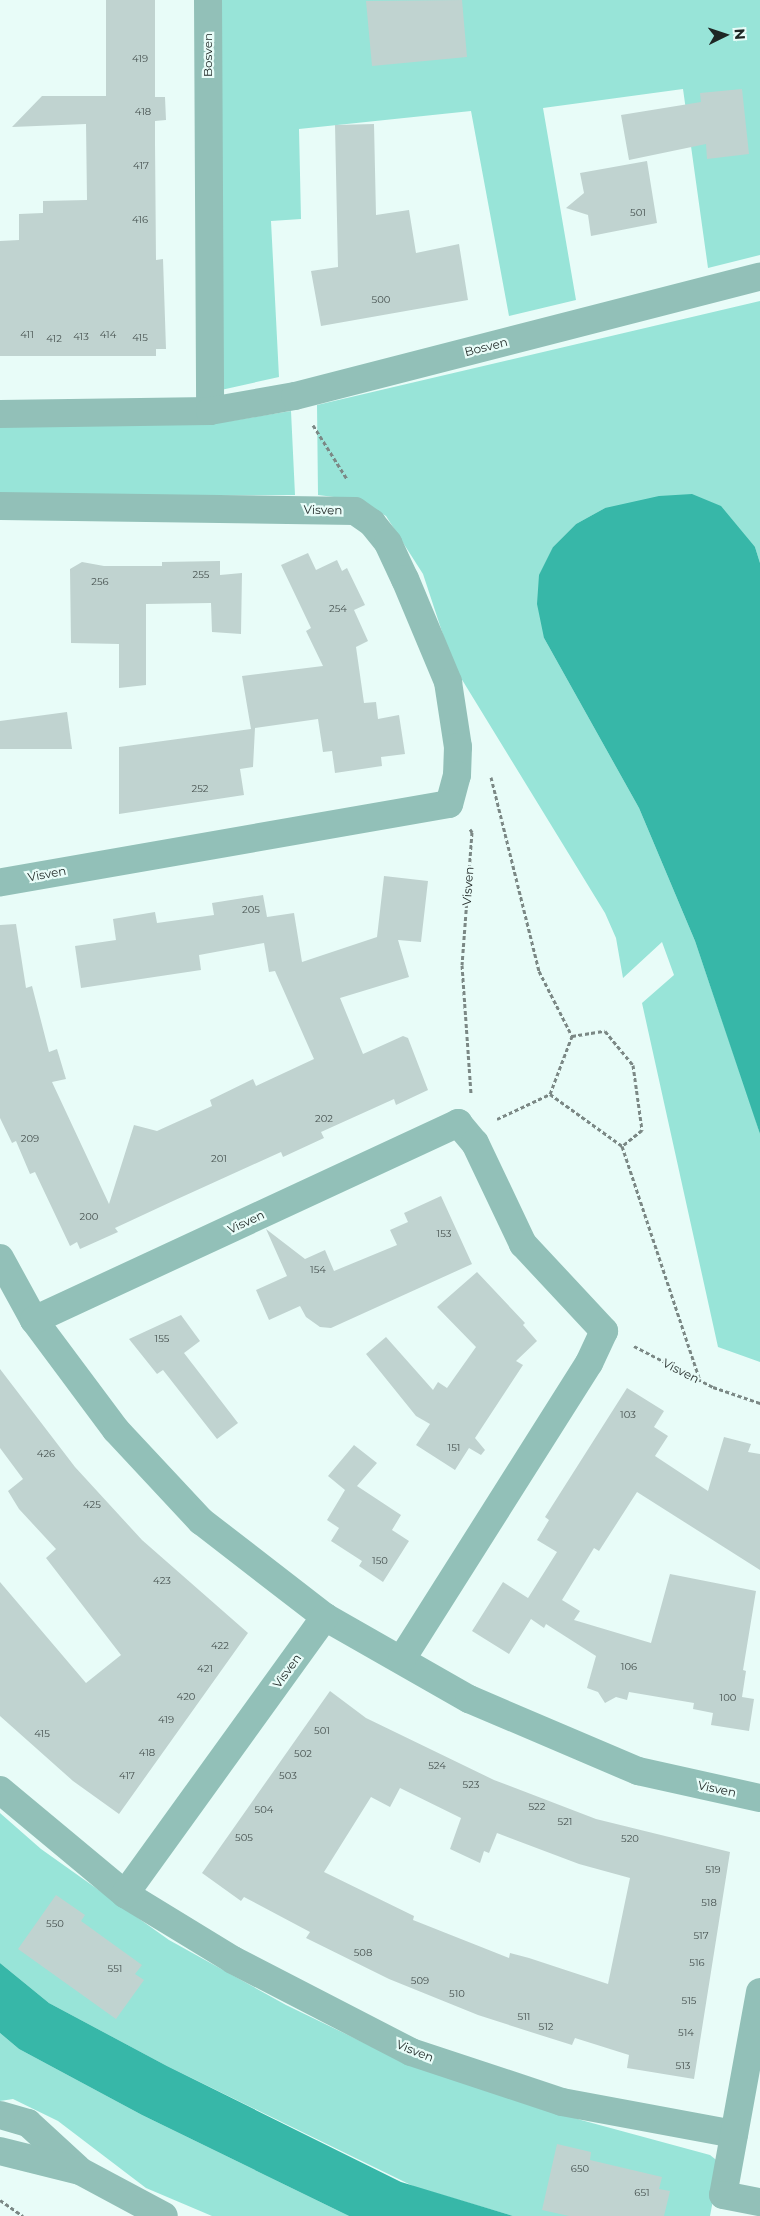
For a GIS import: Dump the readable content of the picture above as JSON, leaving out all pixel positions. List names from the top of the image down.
{
  "streets": {
    "street": ["Bosven", "Visven"]
  },
  "house_numbers": [
    "419",
    "418",
    "417",
    "501",
    "416",
    "500",
    "411",
    "414",
    "413",
    "415",
    "412",
    "255",
    "256",
    "254",
    "252",
    "205",
    "202",
    "209",
    "201",
    "200",
    "153",
    "154",
    "155",
    "103",
    "151",
    "426",
    "425",
    "150",
    "423",
    "422",
    "106",
    "421",
    "420",
    "100",
    "419",
    "501",
    "415",
    "418",
    "502",
    "524",
    "417",
    "503",
    "523",
    "522",
    "504",
    "521",
    "505",
    "520",
    "519",
    "518",
    "550",
    "517",
    "508",
    "516",
    "551",
    "509",
    "510",
    "515",
    "511",
    "512",
    "514",
    "513",
    "650",
    "651"
  ],
  "north": "right"
}
